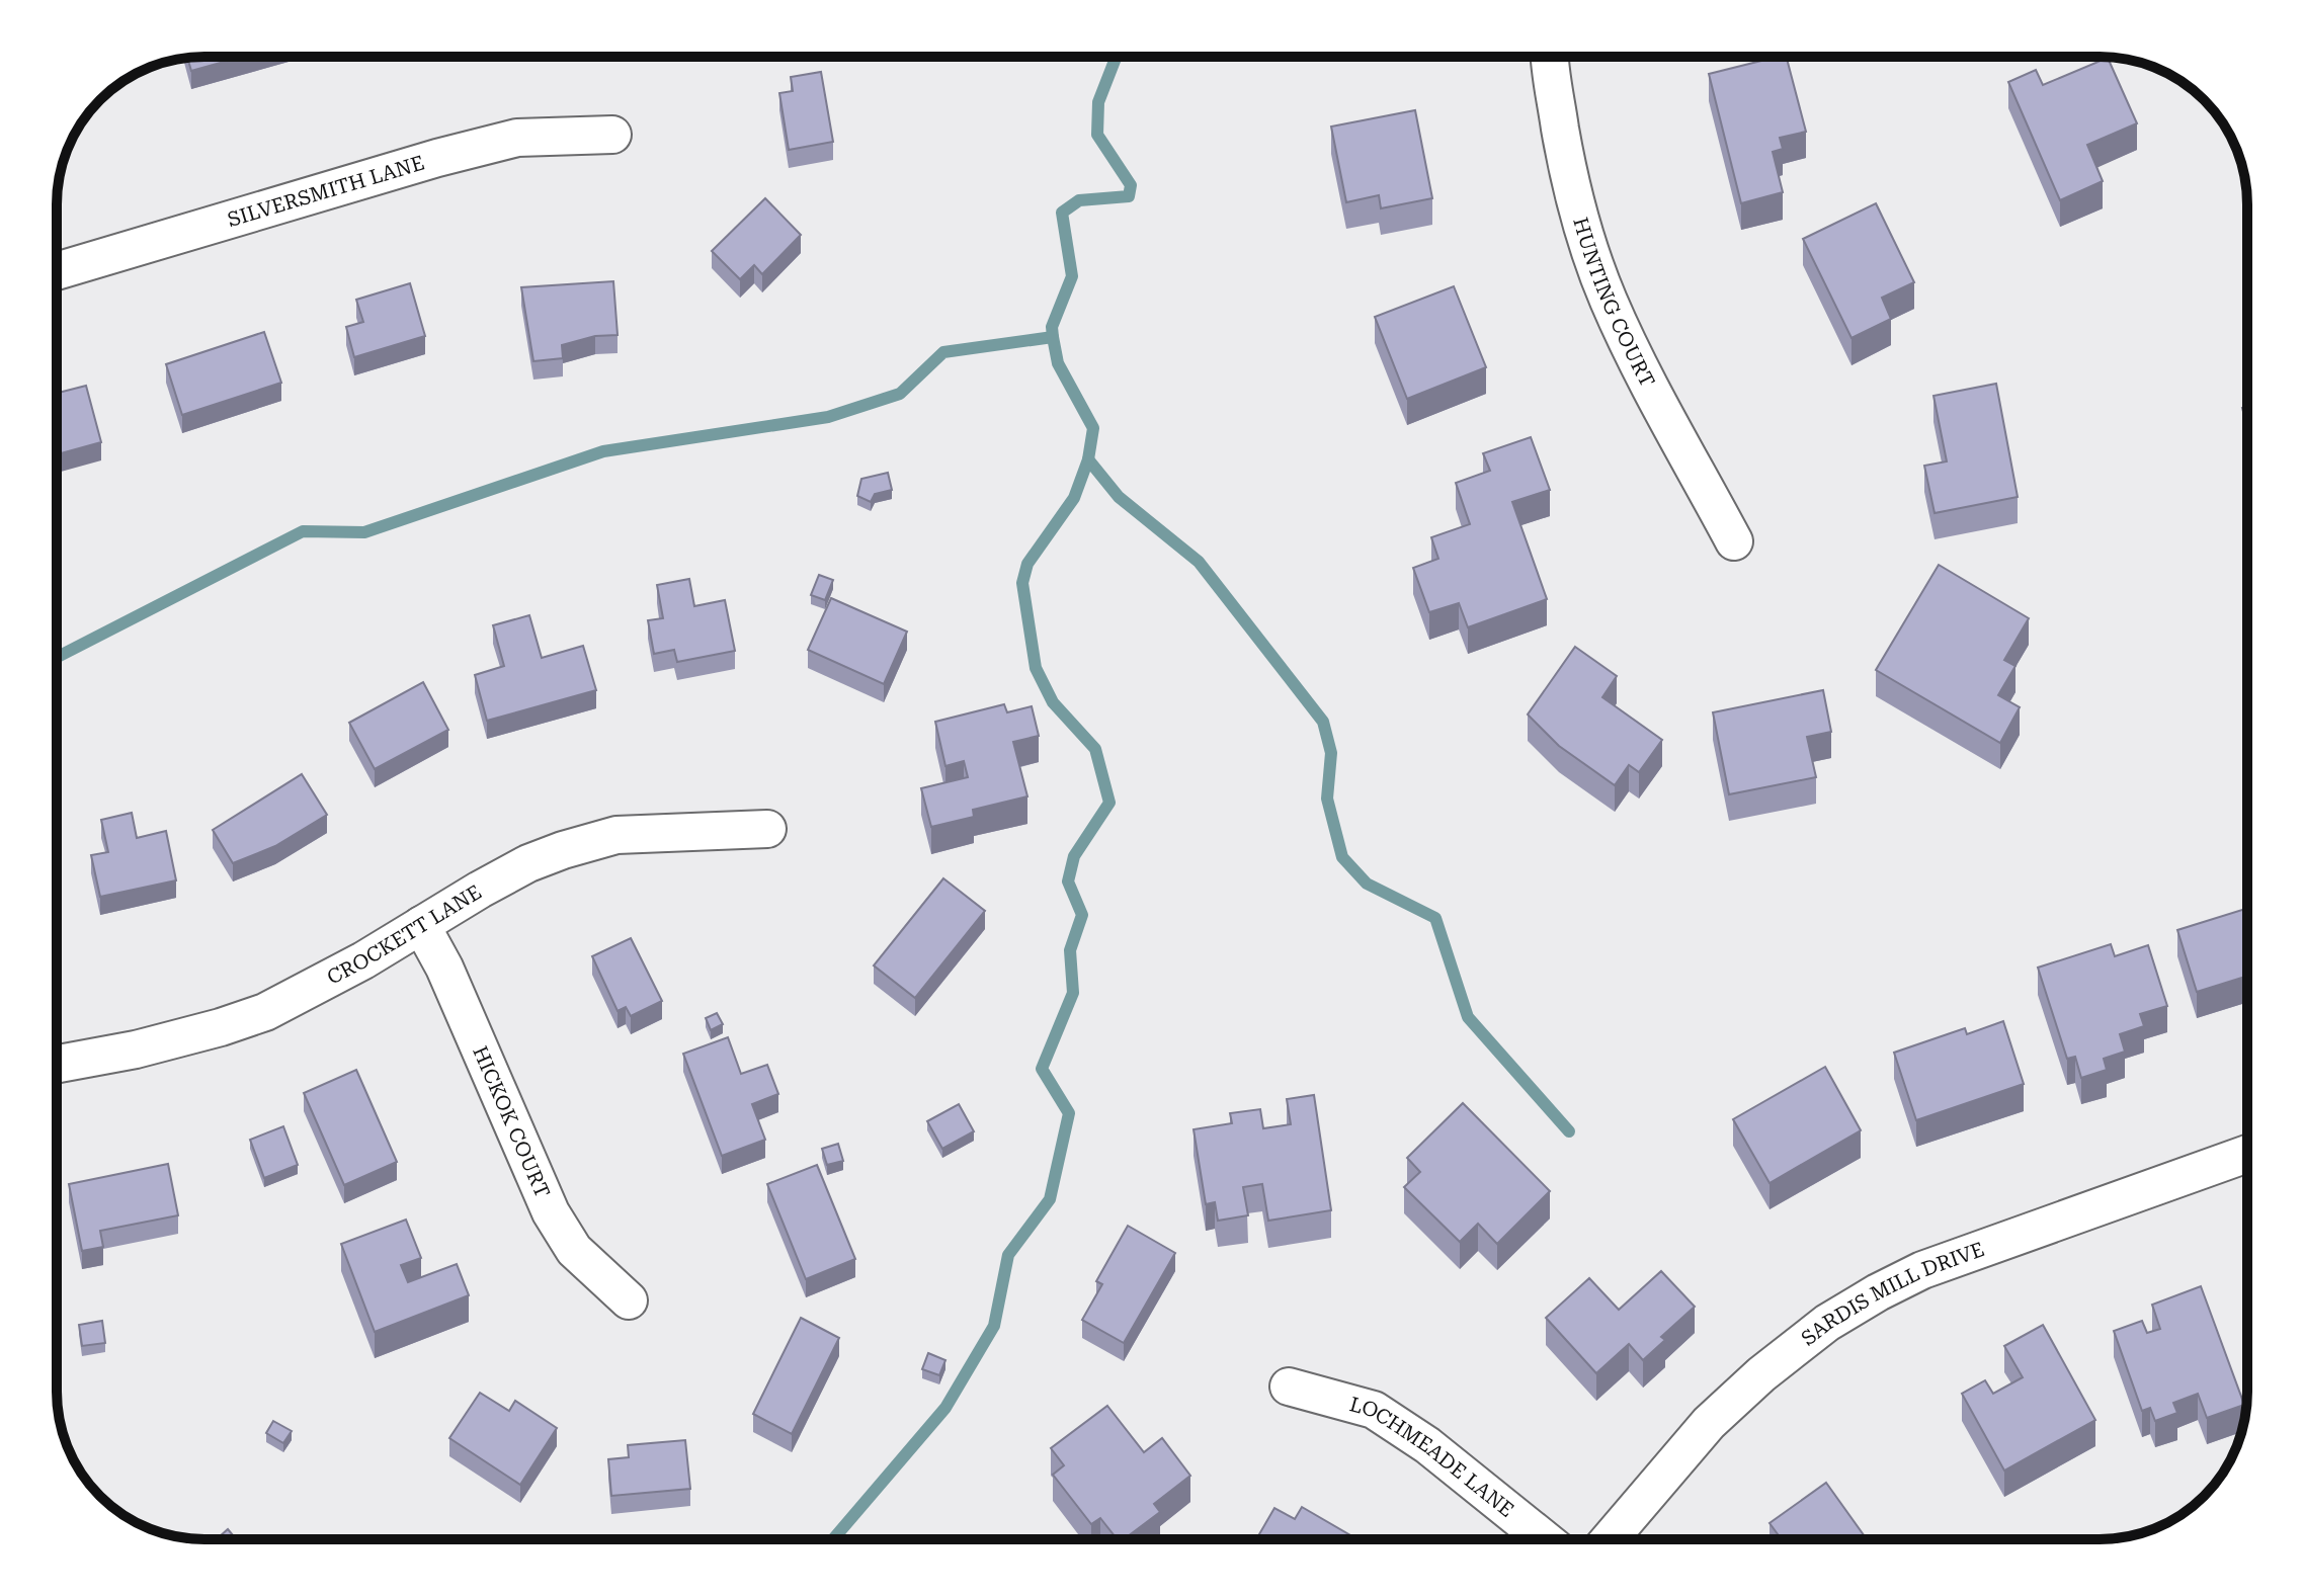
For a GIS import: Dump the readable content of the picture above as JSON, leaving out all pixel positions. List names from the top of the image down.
{
  "streets": {
    "street": [
      "SILVERSMITH LANE",
      "HUNTING COURT",
      "CROCKETT LANE",
      "HICKOK COURT",
      "SARDIS MILL DRIVE",
      "LOCHMEADE LANE"
    ]
  },
  "crossings": [
    ["CROCKETT LANE", "HICKOK COURT"]
  ]
}
